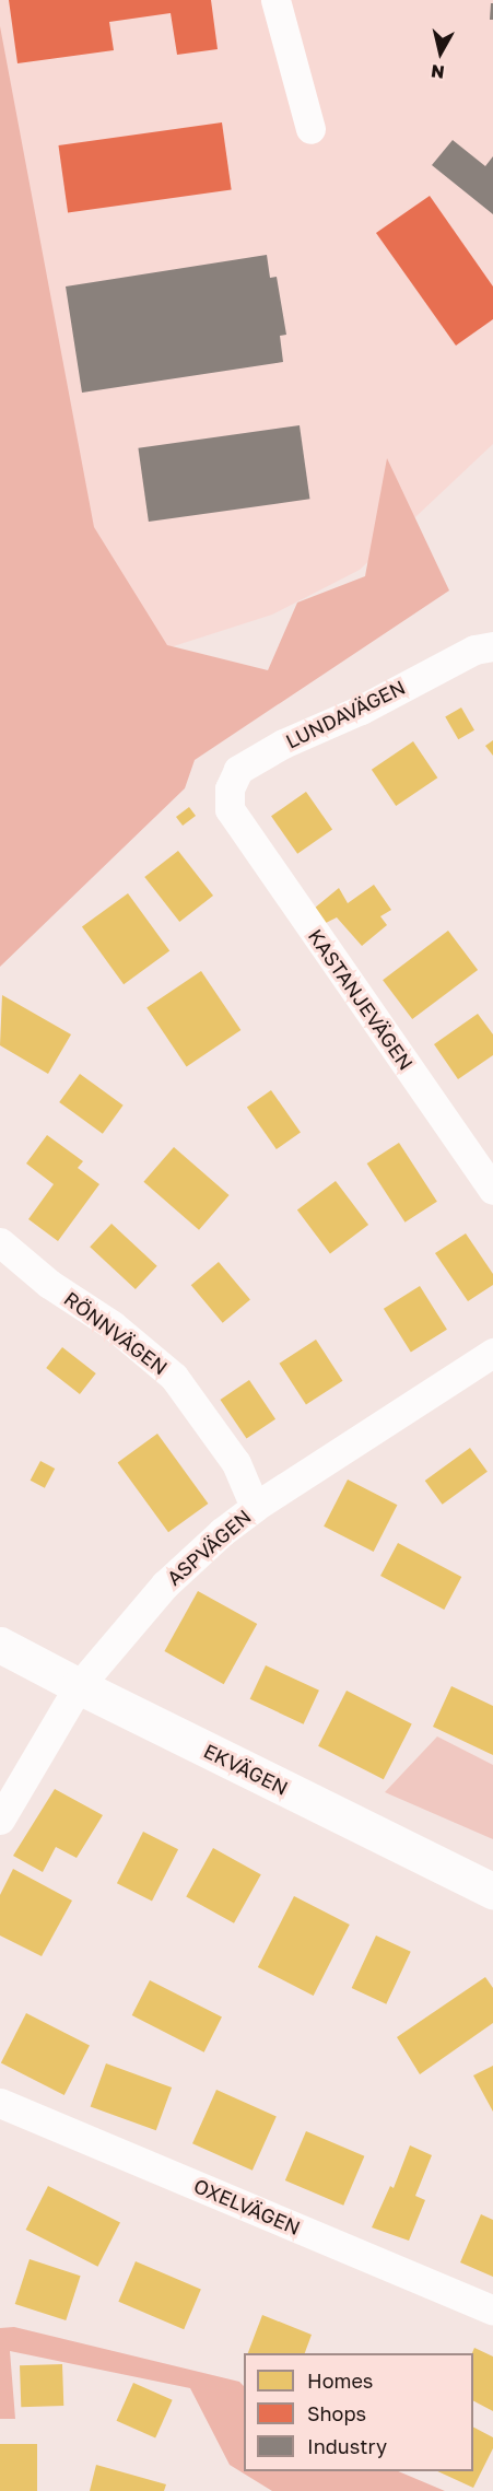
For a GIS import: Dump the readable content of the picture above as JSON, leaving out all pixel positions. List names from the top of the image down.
{
  "streets": {
    "street": [
      "LUNDAVÄGEN",
      "KASTANJEVÄGEN",
      "RÖNNVÄGEN",
      "ASPVÄGEN",
      "EKVÄGEN",
      "OXELVÄGEN"
    ]
  },
  "crossings": [
    ["LUNDAVÄGEN", "KASTANJEVÄGEN"],
    ["RÖNNVÄGEN", "ASPVÄGEN"],
    ["ASPVÄGEN", "EKVÄGEN"]
  ],
  "legend": ["Homes", "Shops", "Industry"],
  "north": "bottom"
}
